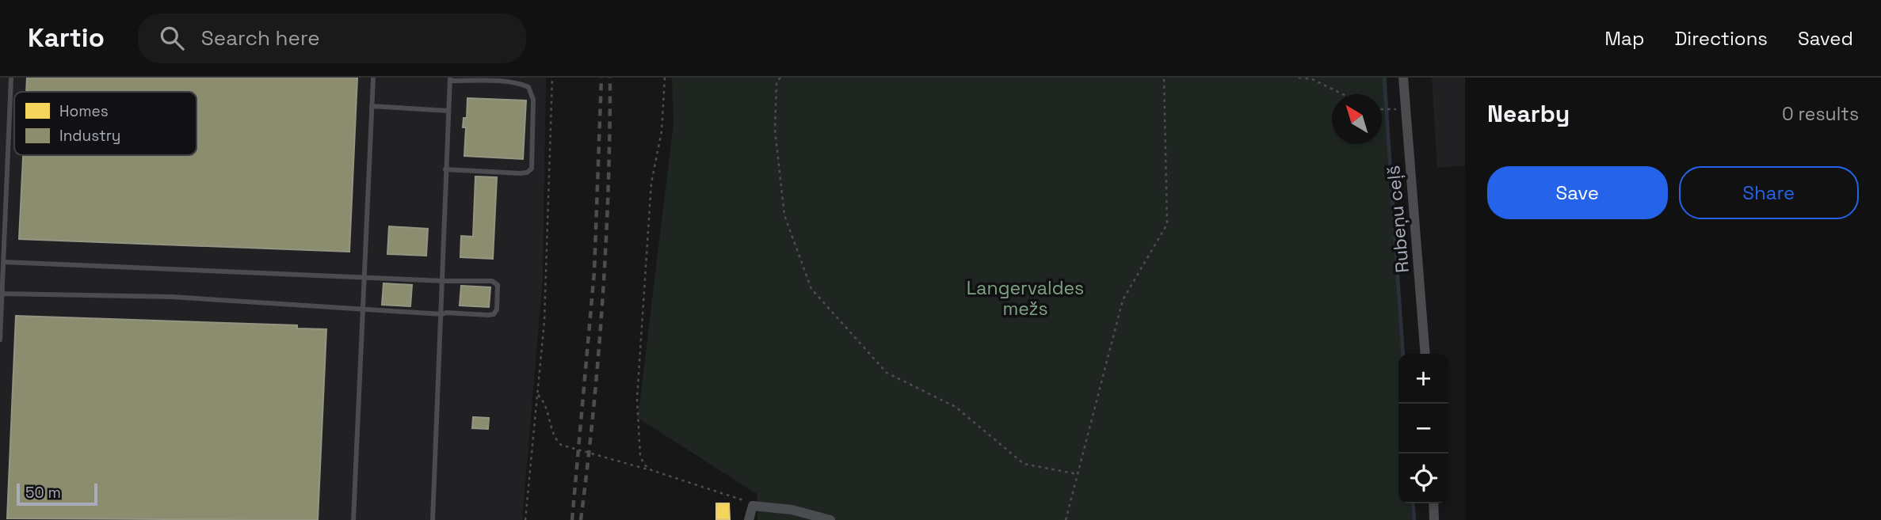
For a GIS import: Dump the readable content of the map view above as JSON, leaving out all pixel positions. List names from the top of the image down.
{
  "streets": {
    "street": ["Rubeņu ceļš"]
  },
  "parks": ["Langervaldes mežs"],
  "legend": ["Homes", "Industry"],
  "scale_bar": "50 m",
  "north": "top left",
  "page": {
    "header": "Kartio",
    "search": "Search here",
    "nav": ["Map", "Directions", "Saved"],
    "heading": ["Nearby", "0 results"],
    "buttons": ["Save", "Share"],
    "map_buttons": ["+", "−"],
    "scale": "50 m"
  }
}
